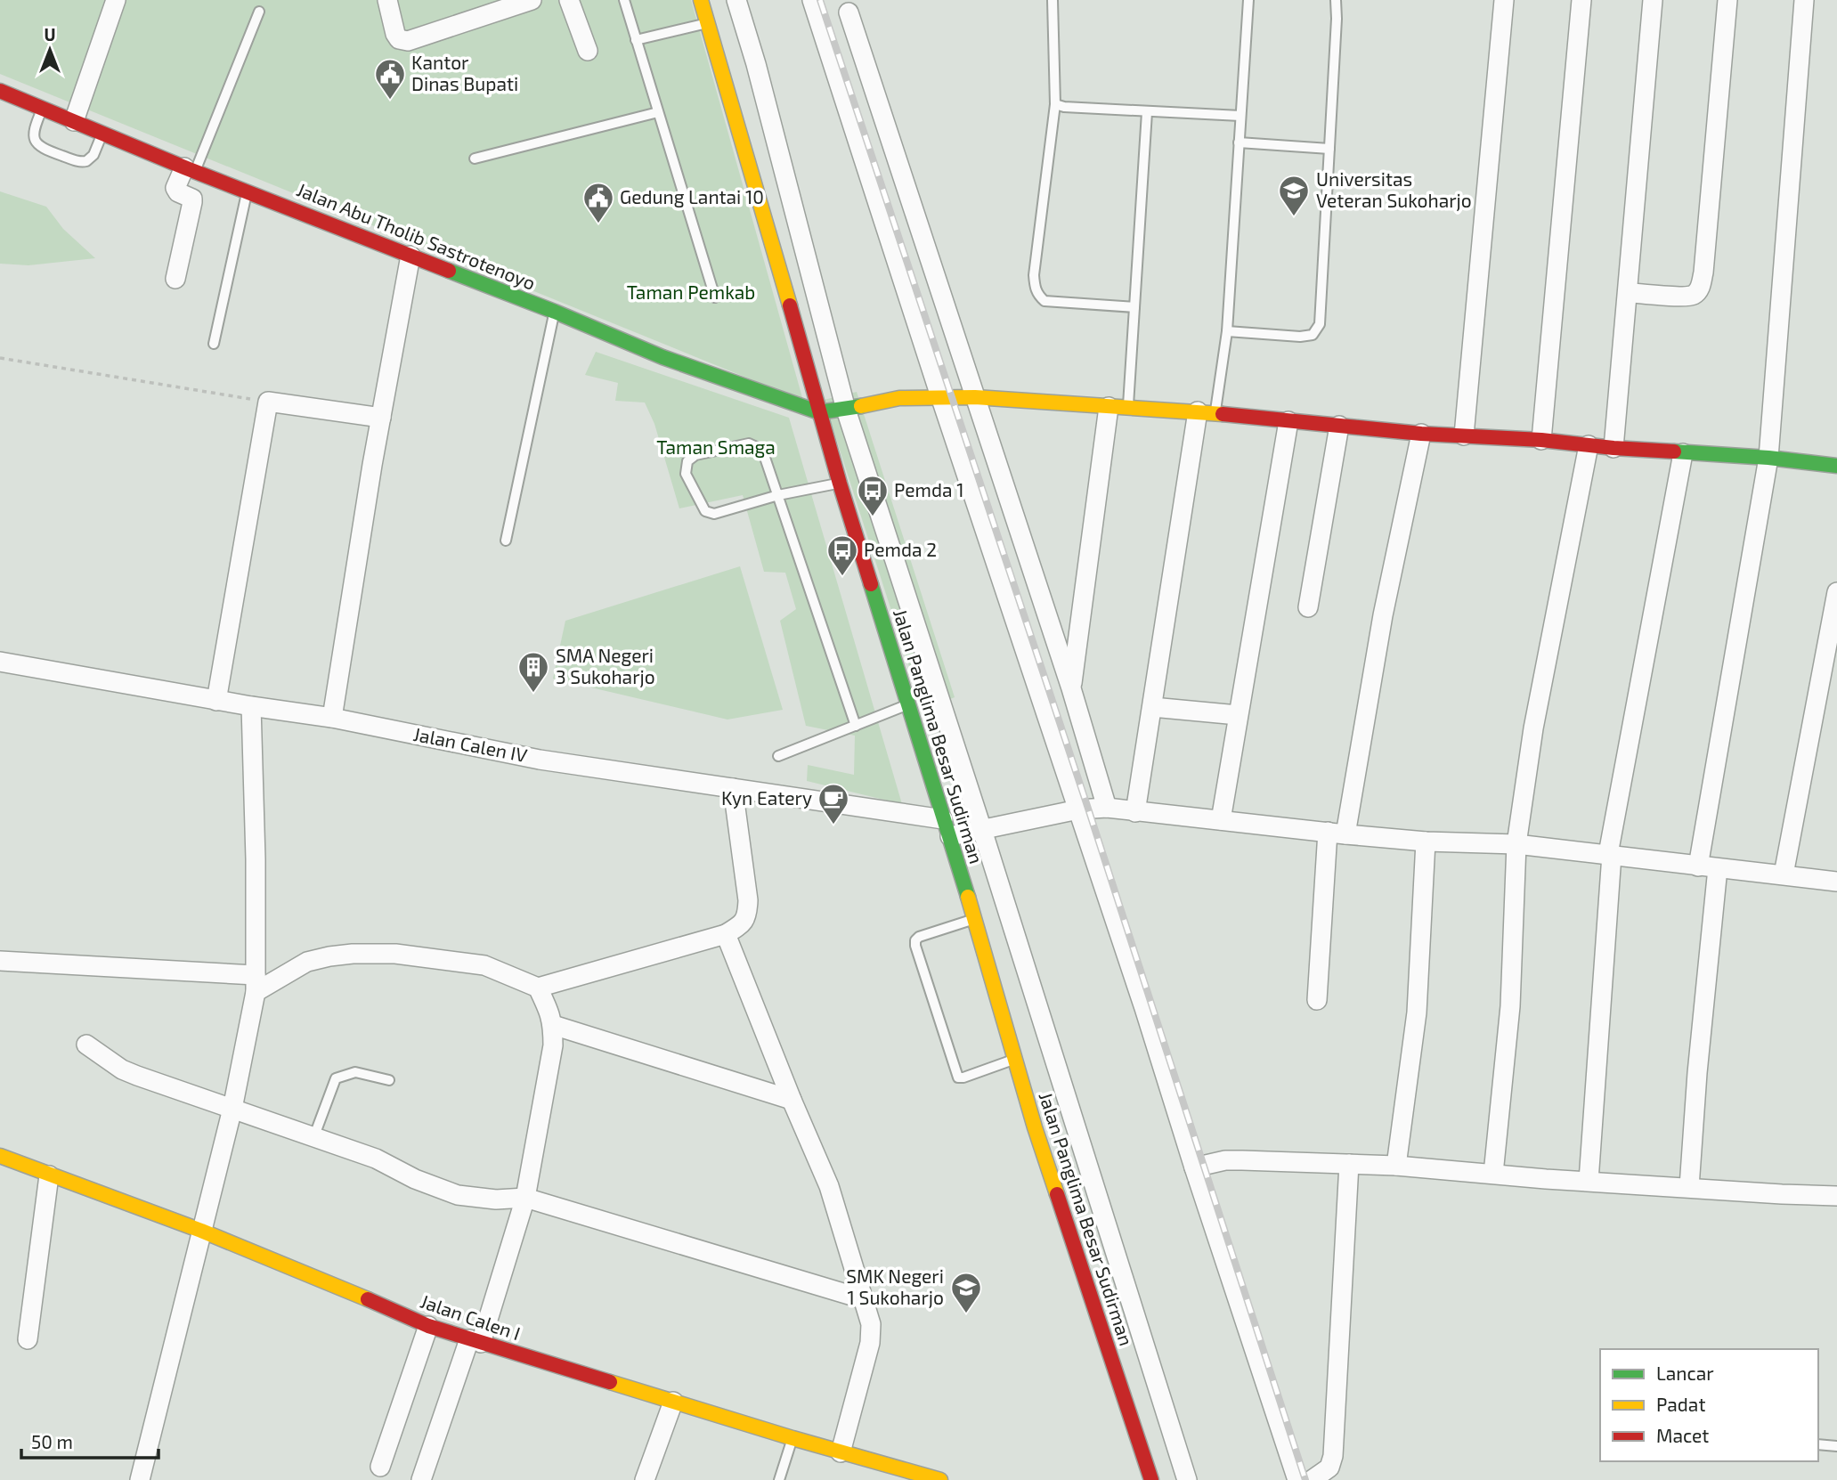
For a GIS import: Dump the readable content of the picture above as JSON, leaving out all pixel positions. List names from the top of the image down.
{
  "streets": {
    "street": [
      "Jalan Abu Tholib Sastrotenoyo",
      "Jalan Panglima Besar Sudirman",
      "Jalan Calen IV",
      "Jalan Calen I"
    ]
  },
  "crossings": [
    ["Jalan Abu Tholib Sastrotenoyo", "Jalan Panglima Besar Sudirman"],
    ["Jalan Panglima Besar Sudirman", "Jalan Calen IV"]
  ],
  "parks": ["Taman Pemkab", "Taman Smaga"],
  "places": {
    "public building": ["Kantor Dinas Bupati", "Gedung Lantai 10"],
    "school or university": ["Universitas Veteran Sukoharjo", "SMK Negeri 1 Sukoharjo"],
    "bus stop": ["Pemda 1", "Pemda 2"],
    "building": ["SMA Negeri 3 Sukoharjo"],
    "cafe": ["Kyn Eatery"]
  },
  "legend": ["Lancar", "Padat", "Macet"],
  "scale_bar": "50 m",
  "north": "top"
}
